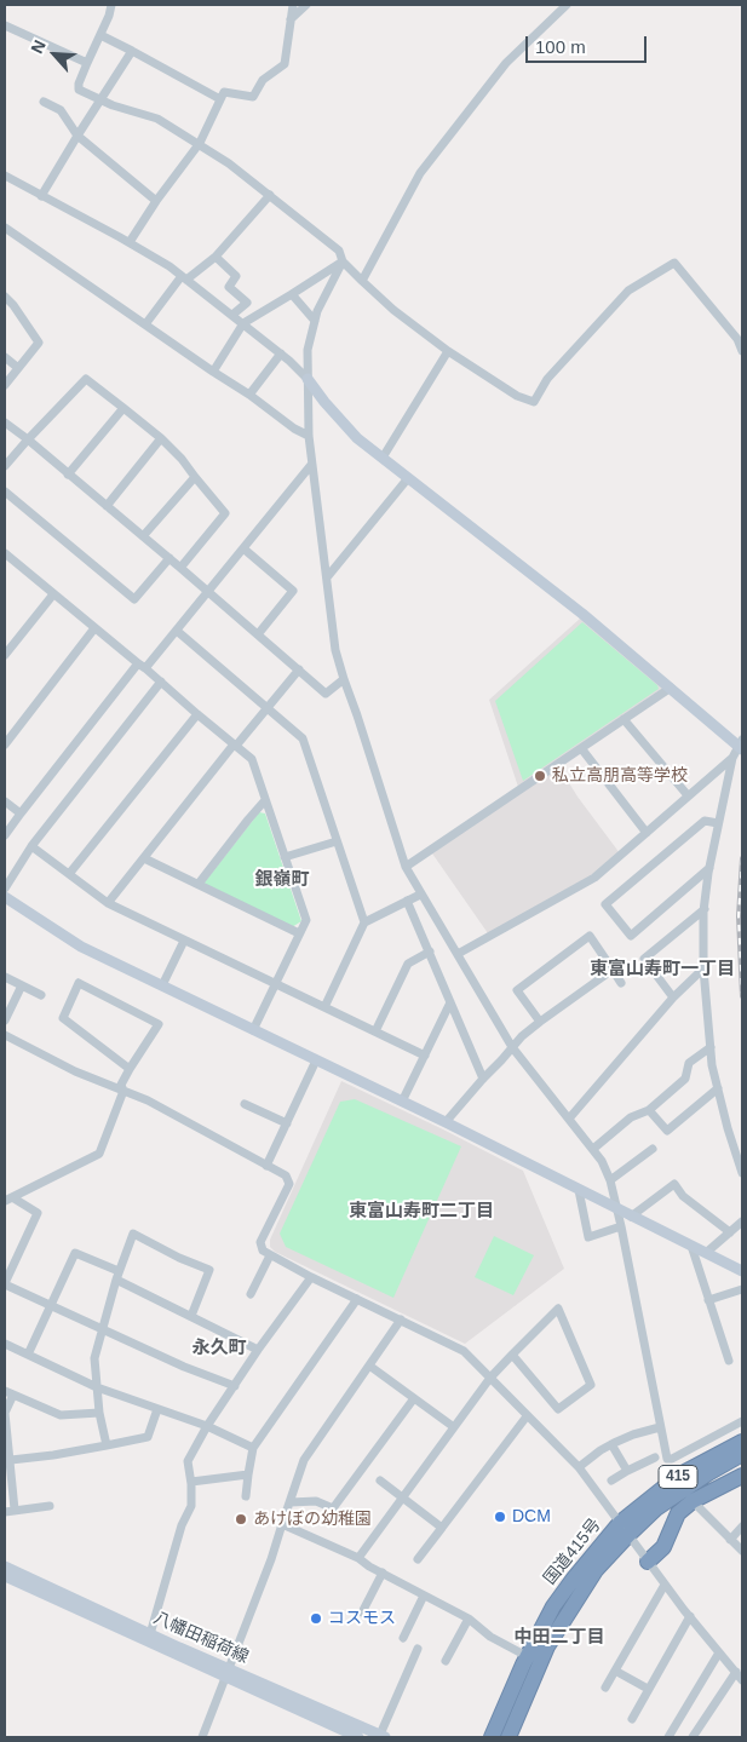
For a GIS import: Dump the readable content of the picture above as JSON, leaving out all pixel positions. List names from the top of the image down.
{
  "streets": {
    "highway": ["415", "国道415号"],
    "street": ["八幡田稲荷線"]
  },
  "districts": [
    "銀嶺町",
    "東富山寿町一丁目",
    "東富山寿町二丁目",
    "永久町",
    "中田二丁目"
  ],
  "places": [
    "私立高朋高等学校",
    "DCM",
    "あけぼの幼稚園",
    "コスモス"
  ],
  "scale_bar": "100 m",
  "north": "top left"
}
